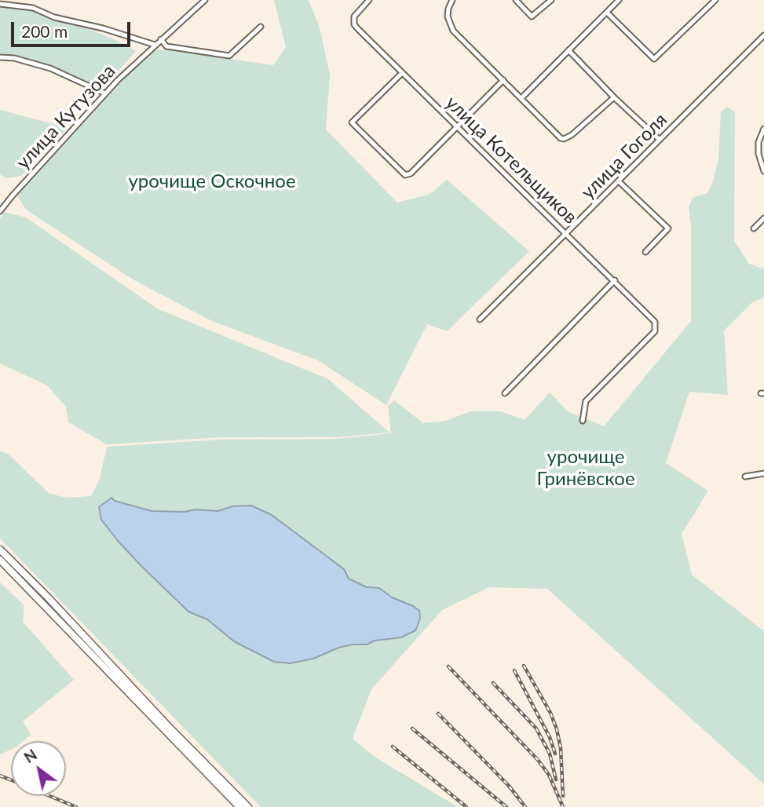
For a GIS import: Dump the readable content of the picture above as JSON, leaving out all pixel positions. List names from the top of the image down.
{
  "streets": {
    "street": ["улица Кутузова", "улица Гоголя", "улица Котельщиков"]
  },
  "crossings": [
    ["улица Гоголя", "улица Котельщиков"]
  ],
  "parks": ["урочище Оскочное", "урочище Гринёвское"],
  "scale_bar": "200 m",
  "north": "top left"
}
